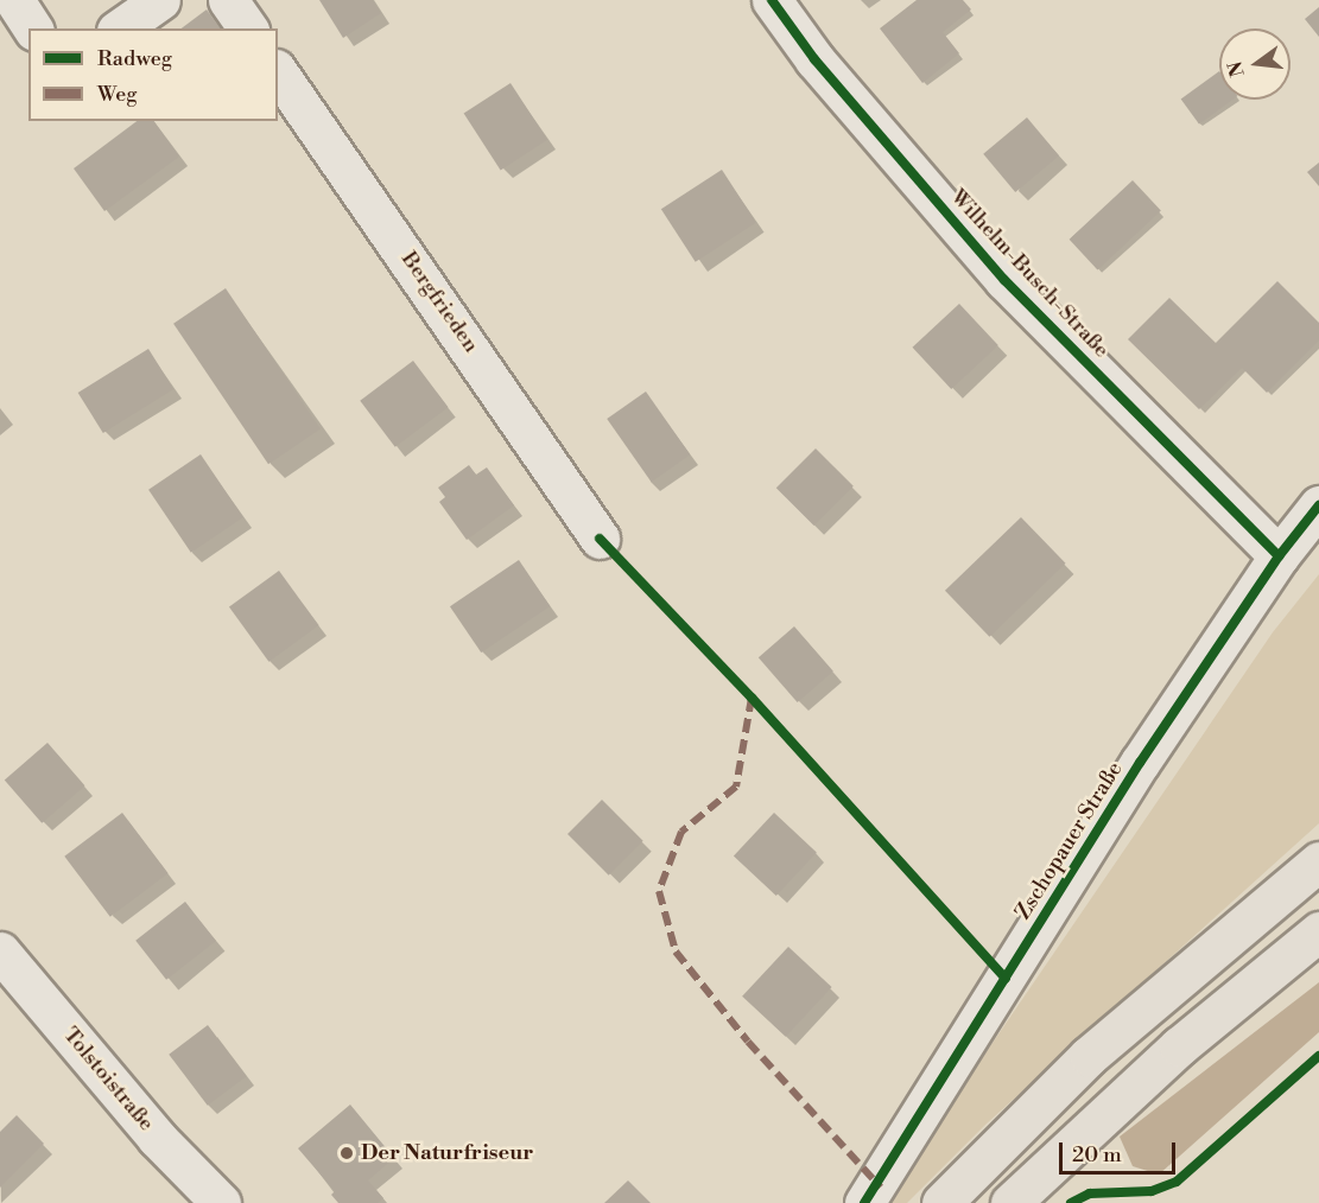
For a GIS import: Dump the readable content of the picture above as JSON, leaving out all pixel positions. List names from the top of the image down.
{
  "streets": {
    "street": [
      "Wilhelm-Busch-Straße",
      "Bergfrieden",
      "Zschopauer Straße",
      "Tolstoistraße"
    ]
  },
  "crossings": [
    ["Wilhelm-Busch-Straße", "Zschopauer Straße"]
  ],
  "places": ["Der Naturfriseur"],
  "legend": ["Radweg", "Weg"],
  "scale_bar": "20 m",
  "north": "left"
}
